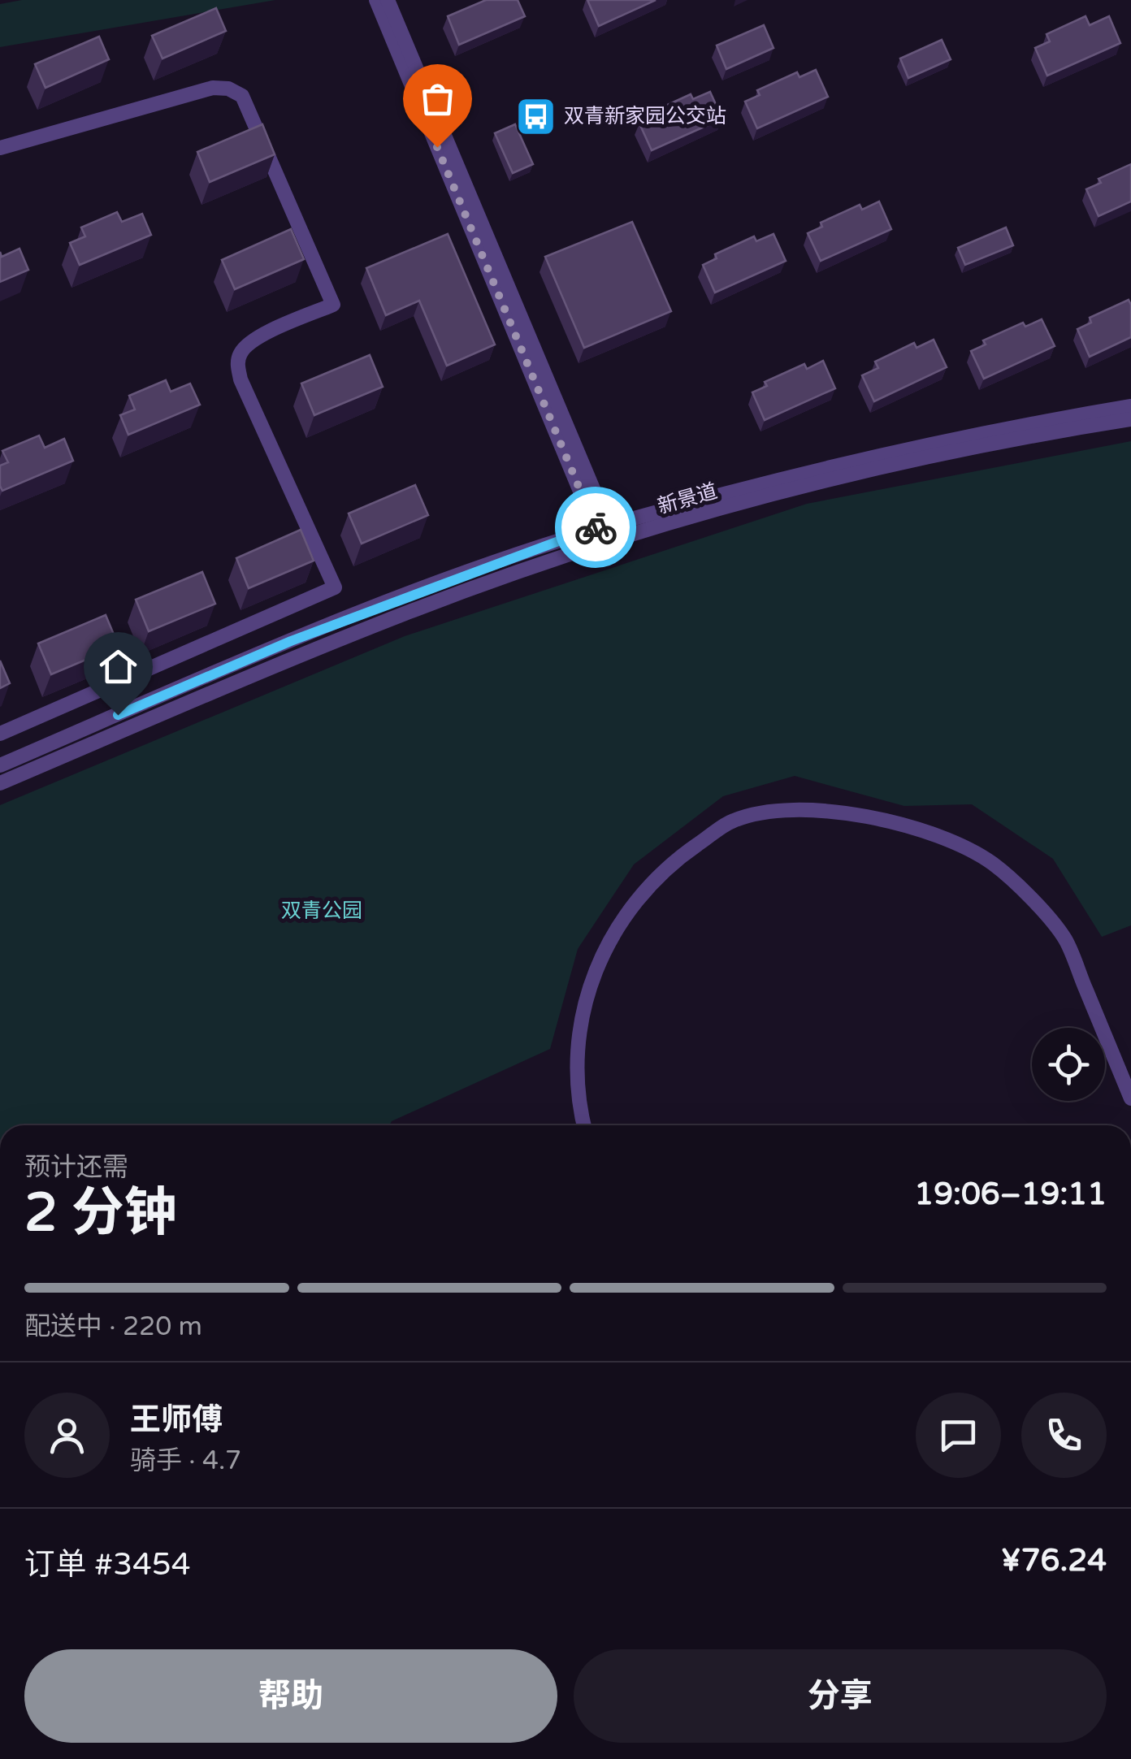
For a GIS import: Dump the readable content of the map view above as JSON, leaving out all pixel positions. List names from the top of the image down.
{
  "streets": {
    "street": ["新景道"]
  },
  "parks": ["双青公园"],
  "places": {
    "bus stop": ["双青新家园公交站"]
  },
  "page": {
    "heading": ["2 分钟", "预计还需", "19:06–19:11"],
    "panel": [
      "王师傅",
      "骑手 · 4.7",
      "订单 #3454",
      "¥76.24"
    ],
    "bar": "配送中 · 220 m",
    "buttons": ["帮助", "分享"]
  }
}
